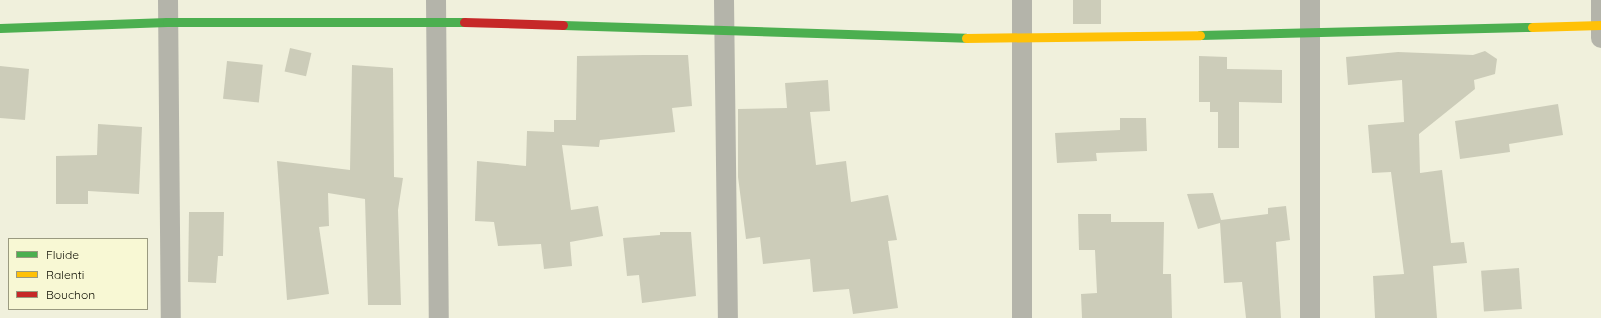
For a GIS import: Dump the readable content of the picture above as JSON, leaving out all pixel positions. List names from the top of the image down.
{
  "legend": ["Fluide", "Ralenti", "Bouchon"]
}
